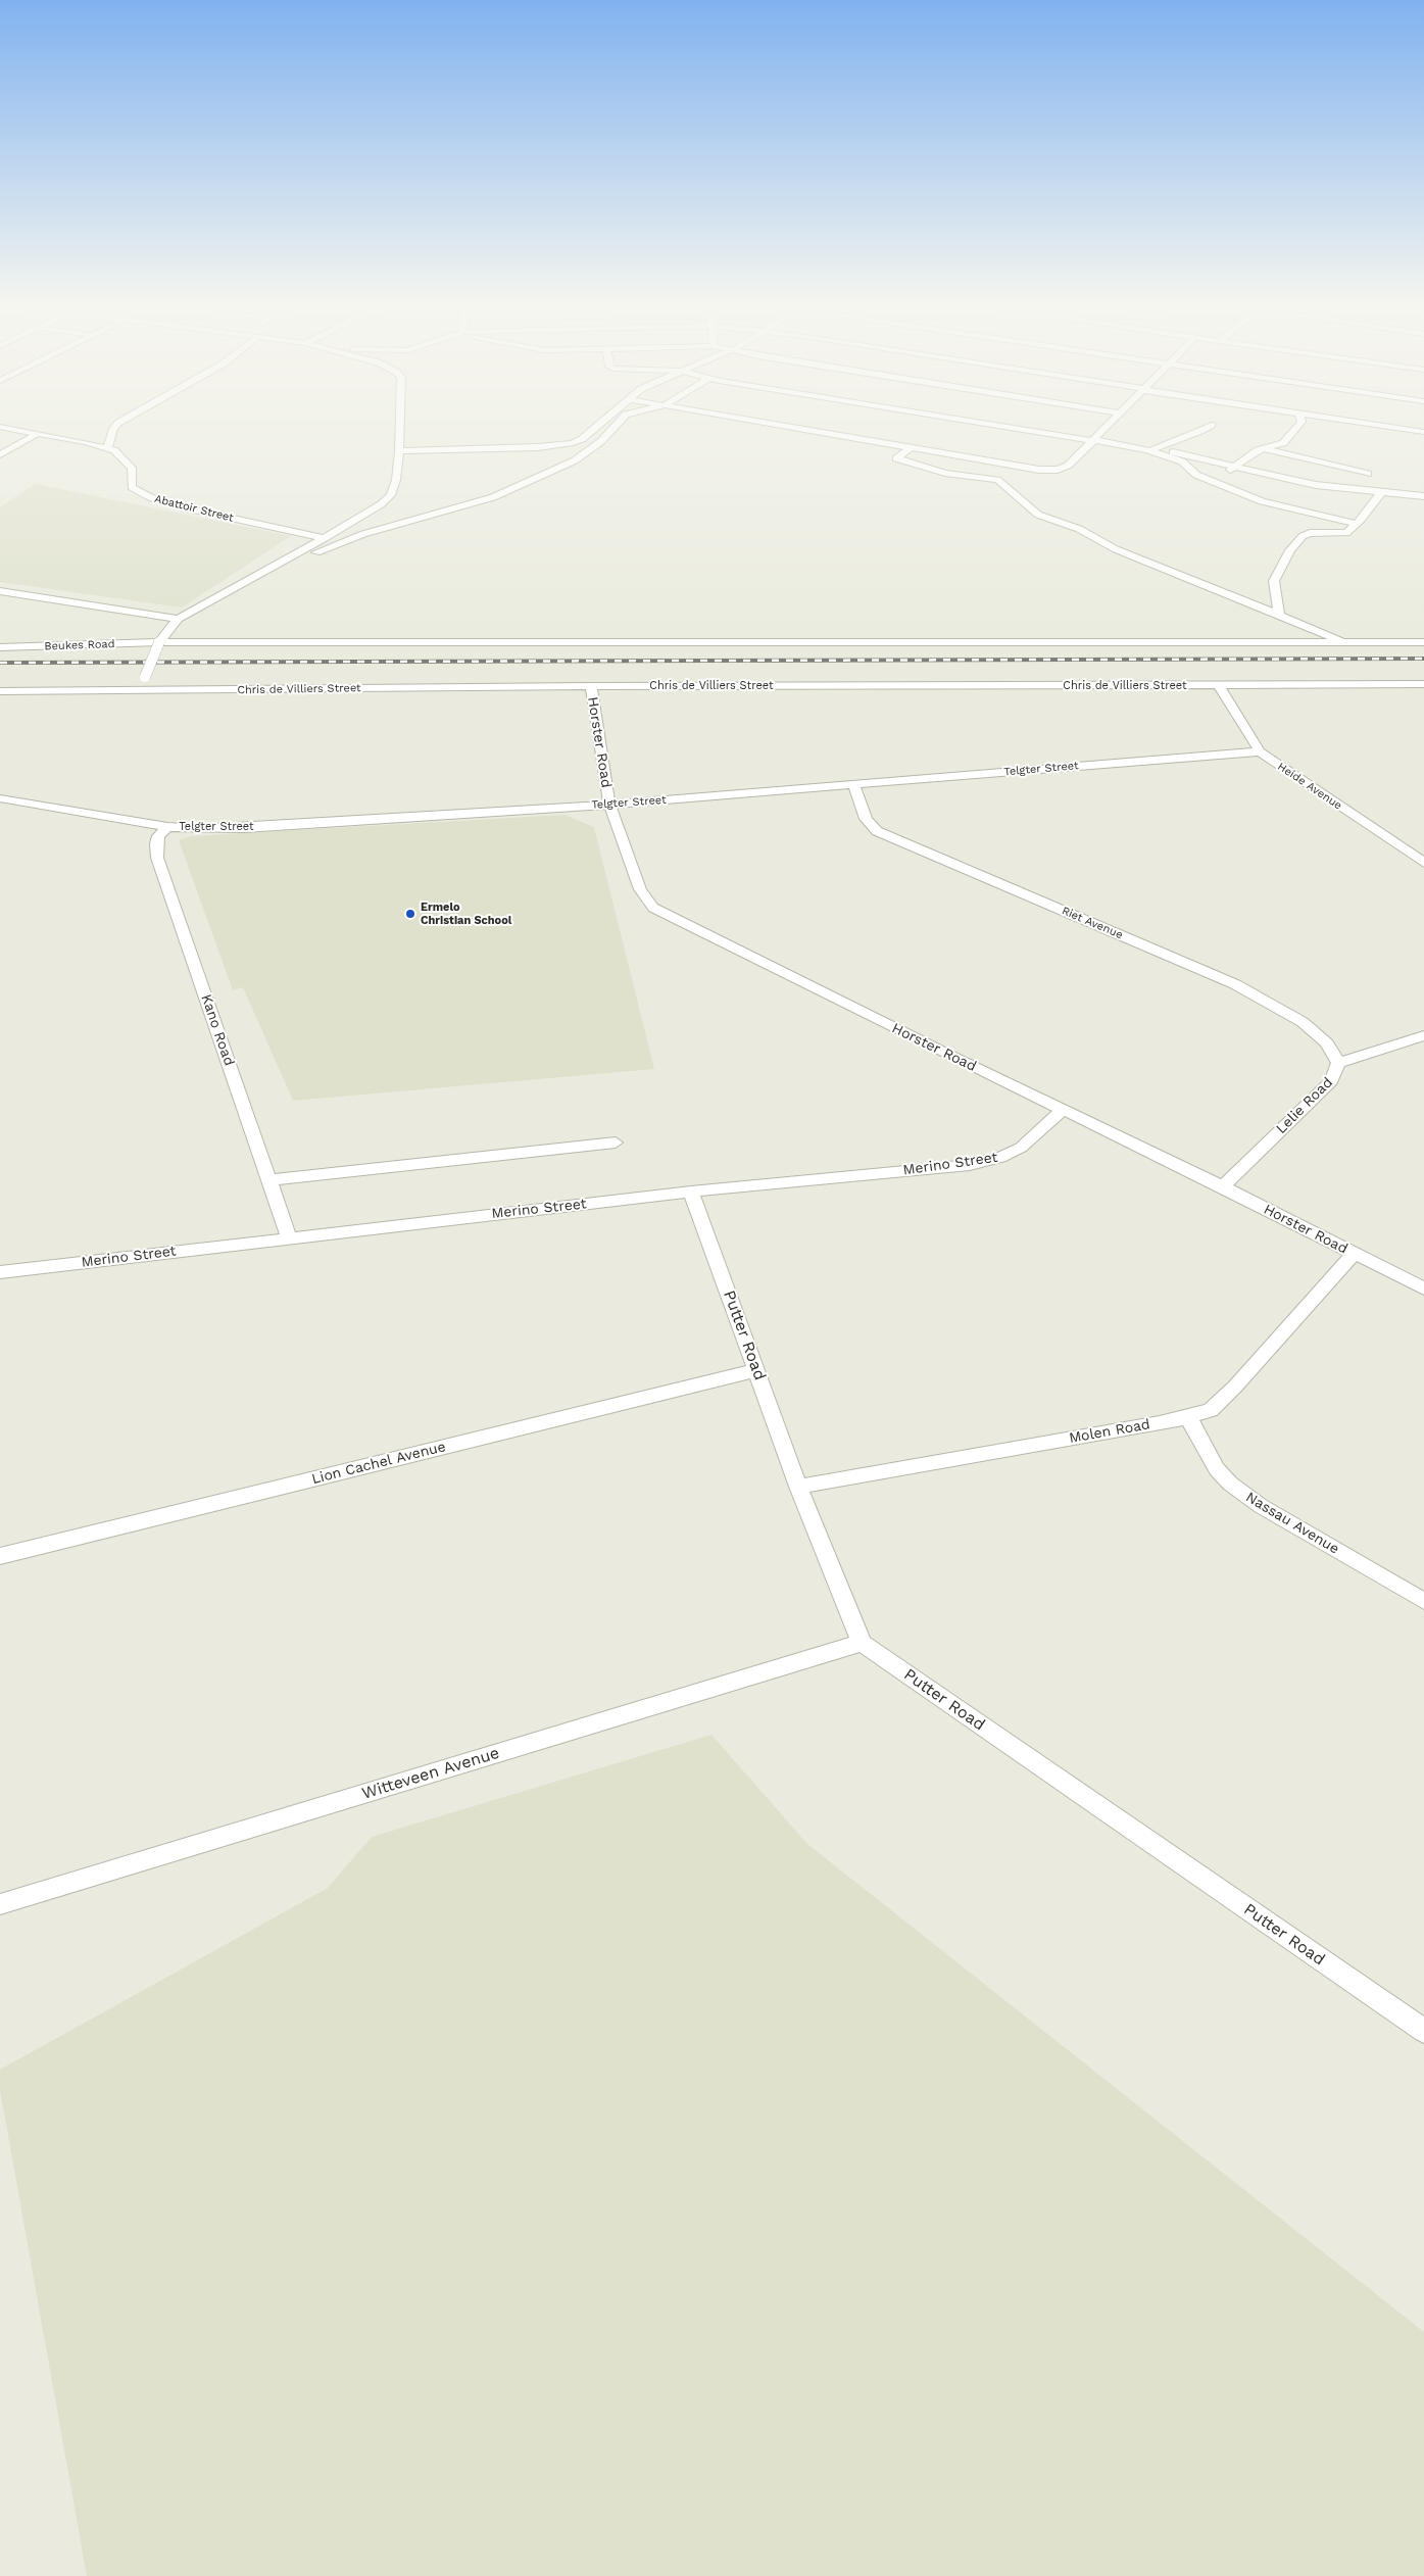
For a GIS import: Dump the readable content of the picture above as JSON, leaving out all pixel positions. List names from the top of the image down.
{
  "streets": {
    "street": [
      "Abattoir Street",
      "Beukes Road",
      "Chris de Villiers Street",
      "Horster Road",
      "Telgter Street",
      "Heide Avenue",
      "Riet Avenue",
      "Kano Road",
      "Lelie Road",
      "Merino Street",
      "Putter Road",
      "Molen Road",
      "Lion Cachel Avenue",
      "Nassau Avenue",
      "Witteveen Avenue"
    ]
  },
  "crossings": [
    ["Chris de Villiers Street", "Horster Road"],
    ["Chris de Villiers Street", "Heide Avenue"],
    ["Horster Road", "Telgter Street"],
    ["Horster Road", "Lelie Road"],
    ["Horster Road", "Merino Street"],
    ["Horster Road", "Molen Road"],
    ["Telgter Street", "Heide Avenue"],
    ["Telgter Street", "Riet Avenue"],
    ["Telgter Street", "Kano Road"],
    ["Riet Avenue", "Lelie Road"],
    ["Kano Road", "Merino Street"],
    ["Merino Street", "Putter Road"],
    ["Putter Road", "Molen Road"],
    ["Putter Road", "Lion Cachel Avenue"],
    ["Putter Road", "Witteveen Avenue"],
    ["Molen Road", "Nassau Avenue"]
  ],
  "places": ["Ermelo Christian School"]
}
